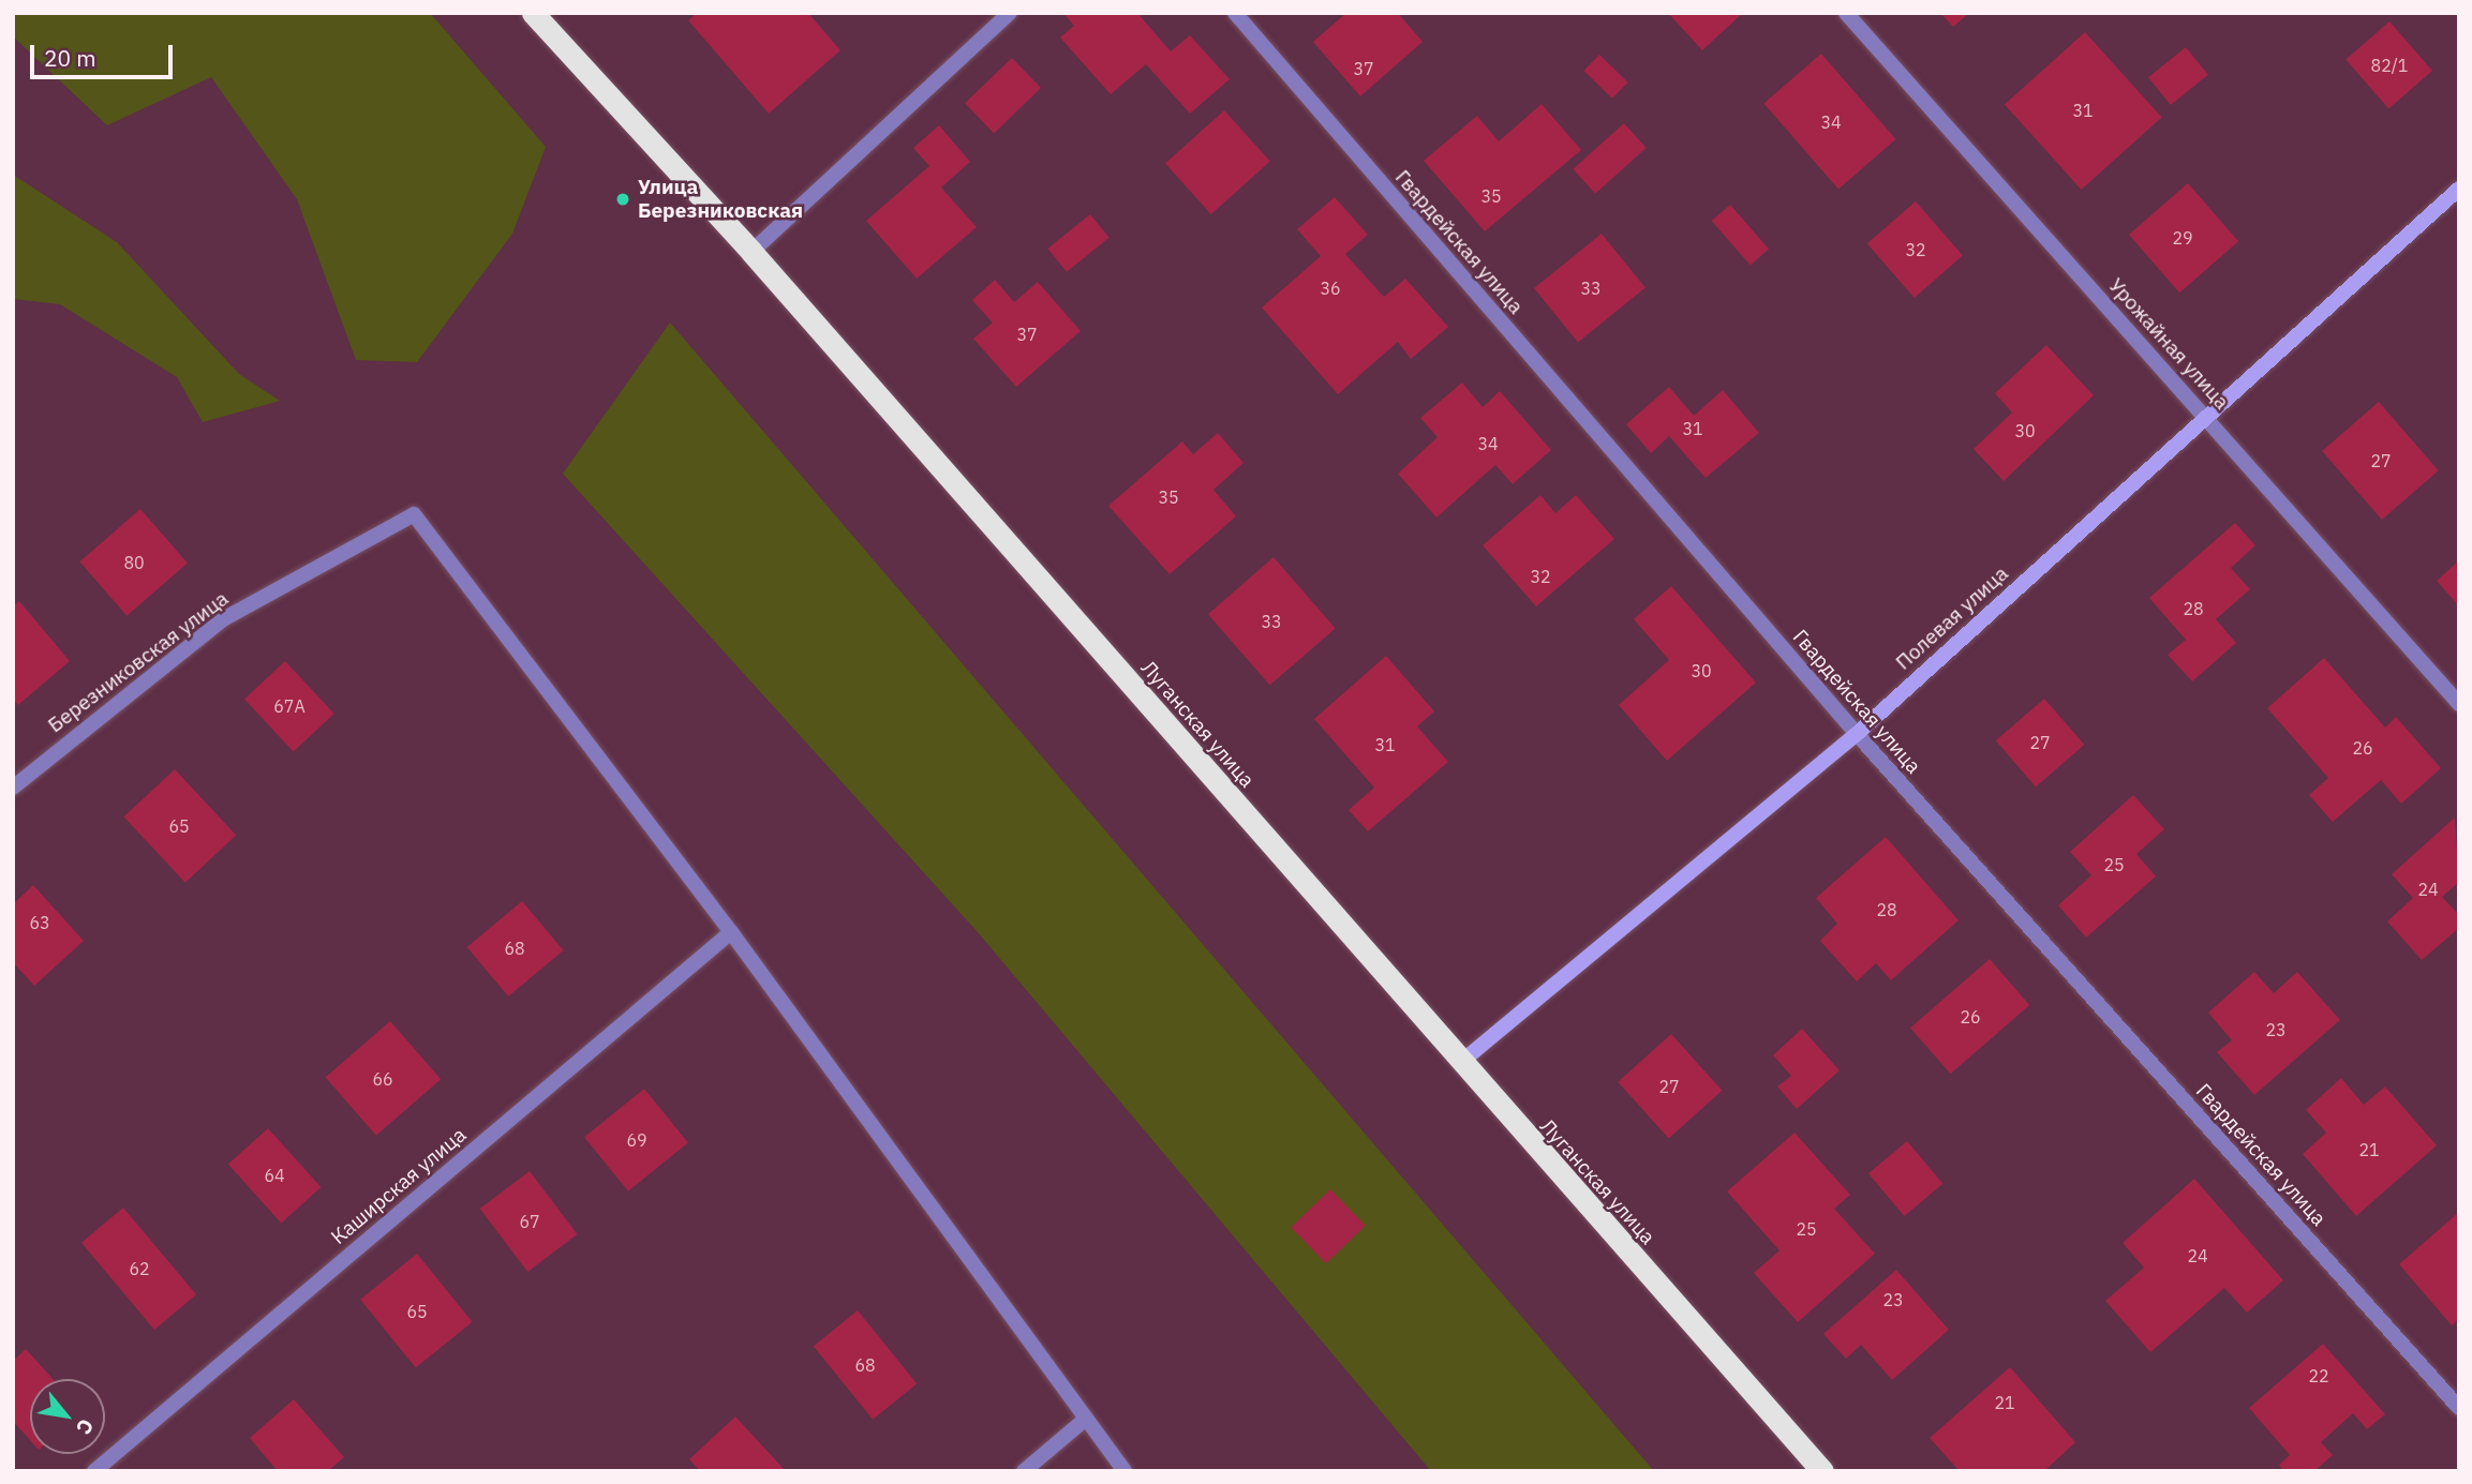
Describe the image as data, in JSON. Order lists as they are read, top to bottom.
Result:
{
  "streets": {
    "highway": ["Луганская улица"],
    "street": [
      "Гвардейская улица",
      "Урожайная улица",
      "Полевая улица",
      "Березниковская улица",
      "Каширская улица"
    ]
  },
  "crossings": [
    ["Гвардейская улица", "Полевая улица"],
    ["Урожайная улица", "Полевая улица"],
    ["Полевая улица", "Луганская улица"],
    ["Березниковская улица", "Каширская улица"]
  ],
  "places": ["Улица Березниковская"],
  "house_numbers": [
    "82/1",
    "37",
    "31",
    "34",
    "35",
    "29",
    "32",
    "36",
    "33",
    "37",
    "31",
    "30",
    "34",
    "27",
    "35",
    "80",
    "32",
    "28",
    "33",
    "30",
    "67А",
    "27",
    "31",
    "26",
    "65",
    "25",
    "24",
    "28",
    "63",
    "68",
    "26",
    "23",
    "66",
    "27",
    "69",
    "21",
    "64",
    "67",
    "25",
    "24",
    "62",
    "23",
    "65",
    "68",
    "22",
    "21"
  ],
  "scale_bar": "20 m",
  "north": "bottom right"
}
